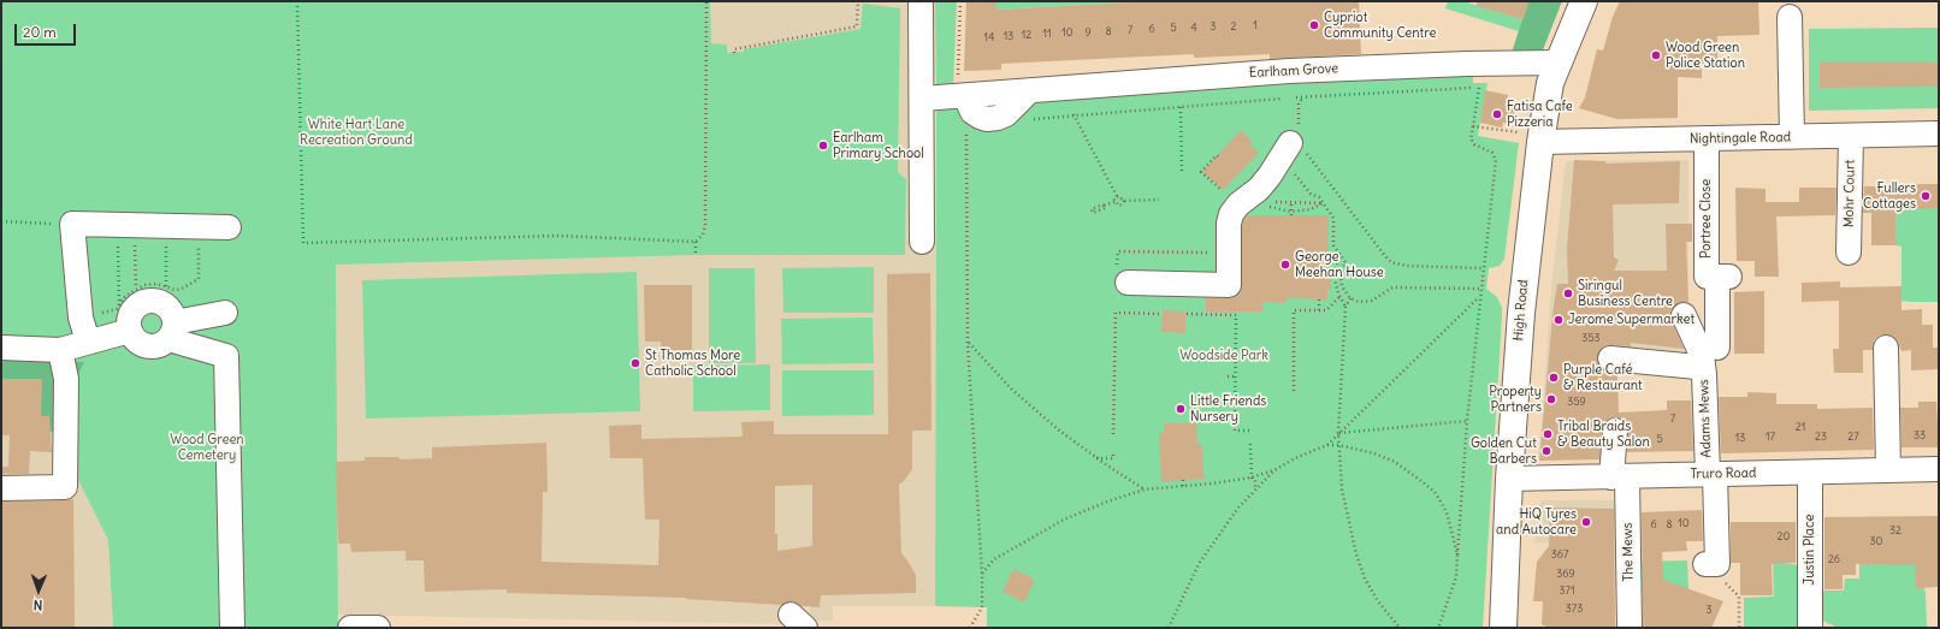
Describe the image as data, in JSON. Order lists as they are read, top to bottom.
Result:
{
  "streets": {
    "main road": ["High Road"],
    "street": [
      "Earlham Grove",
      "Nightingale Road",
      "Mohr Court",
      "Portree Close",
      "Adams Mews",
      "Truro Road",
      "Justin Place",
      "The Mews"
    ]
  },
  "crossings": [
    ["Earlham Grove", "High Road"],
    ["Nightingale Road", "Mohr Court"],
    ["Nightingale Road", "Portree Close"],
    ["Nightingale Road", "High Road"],
    ["High Road", "Truro Road"],
    ["Adams Mews", "Truro Road"],
    ["Truro Road", "Justin Place"],
    ["Truro Road", "The Mews"]
  ],
  "parks": ["White Hart Lane Recreation Ground", "Woodside Park", "Wood Green Cemetery"],
  "places": [
    "Cypriot Community Centre",
    "Wood Green Police Station",
    "Fatisa Cafe Pizzeria",
    "Earlham Primary School",
    "Fullers Cottages",
    "George Meehan House",
    "Siringul Business Centre",
    "Jerome Supermarket",
    "St Thomas More Catholic School",
    "Purple Café & Restaurant",
    "Property Partners",
    "Little Friends Nursery",
    "Tribal Braids & Beauty Salon",
    "Golden Cut Barbers",
    "HiQ Tyres and Autocare"
  ],
  "house_numbers": [
    "1",
    "3",
    "2",
    "5",
    "4",
    "6",
    "7",
    "8",
    "10",
    "9",
    "11",
    "12",
    "13",
    "14",
    "353",
    "359",
    "7",
    "21",
    "33",
    "17",
    "23",
    "27",
    "13",
    "5",
    "10",
    "6",
    "8",
    "32",
    "20",
    "30",
    "367",
    "26",
    "369",
    "371",
    "373",
    "3"
  ],
  "scale_bar": "20 m",
  "north": "bottom"
}
